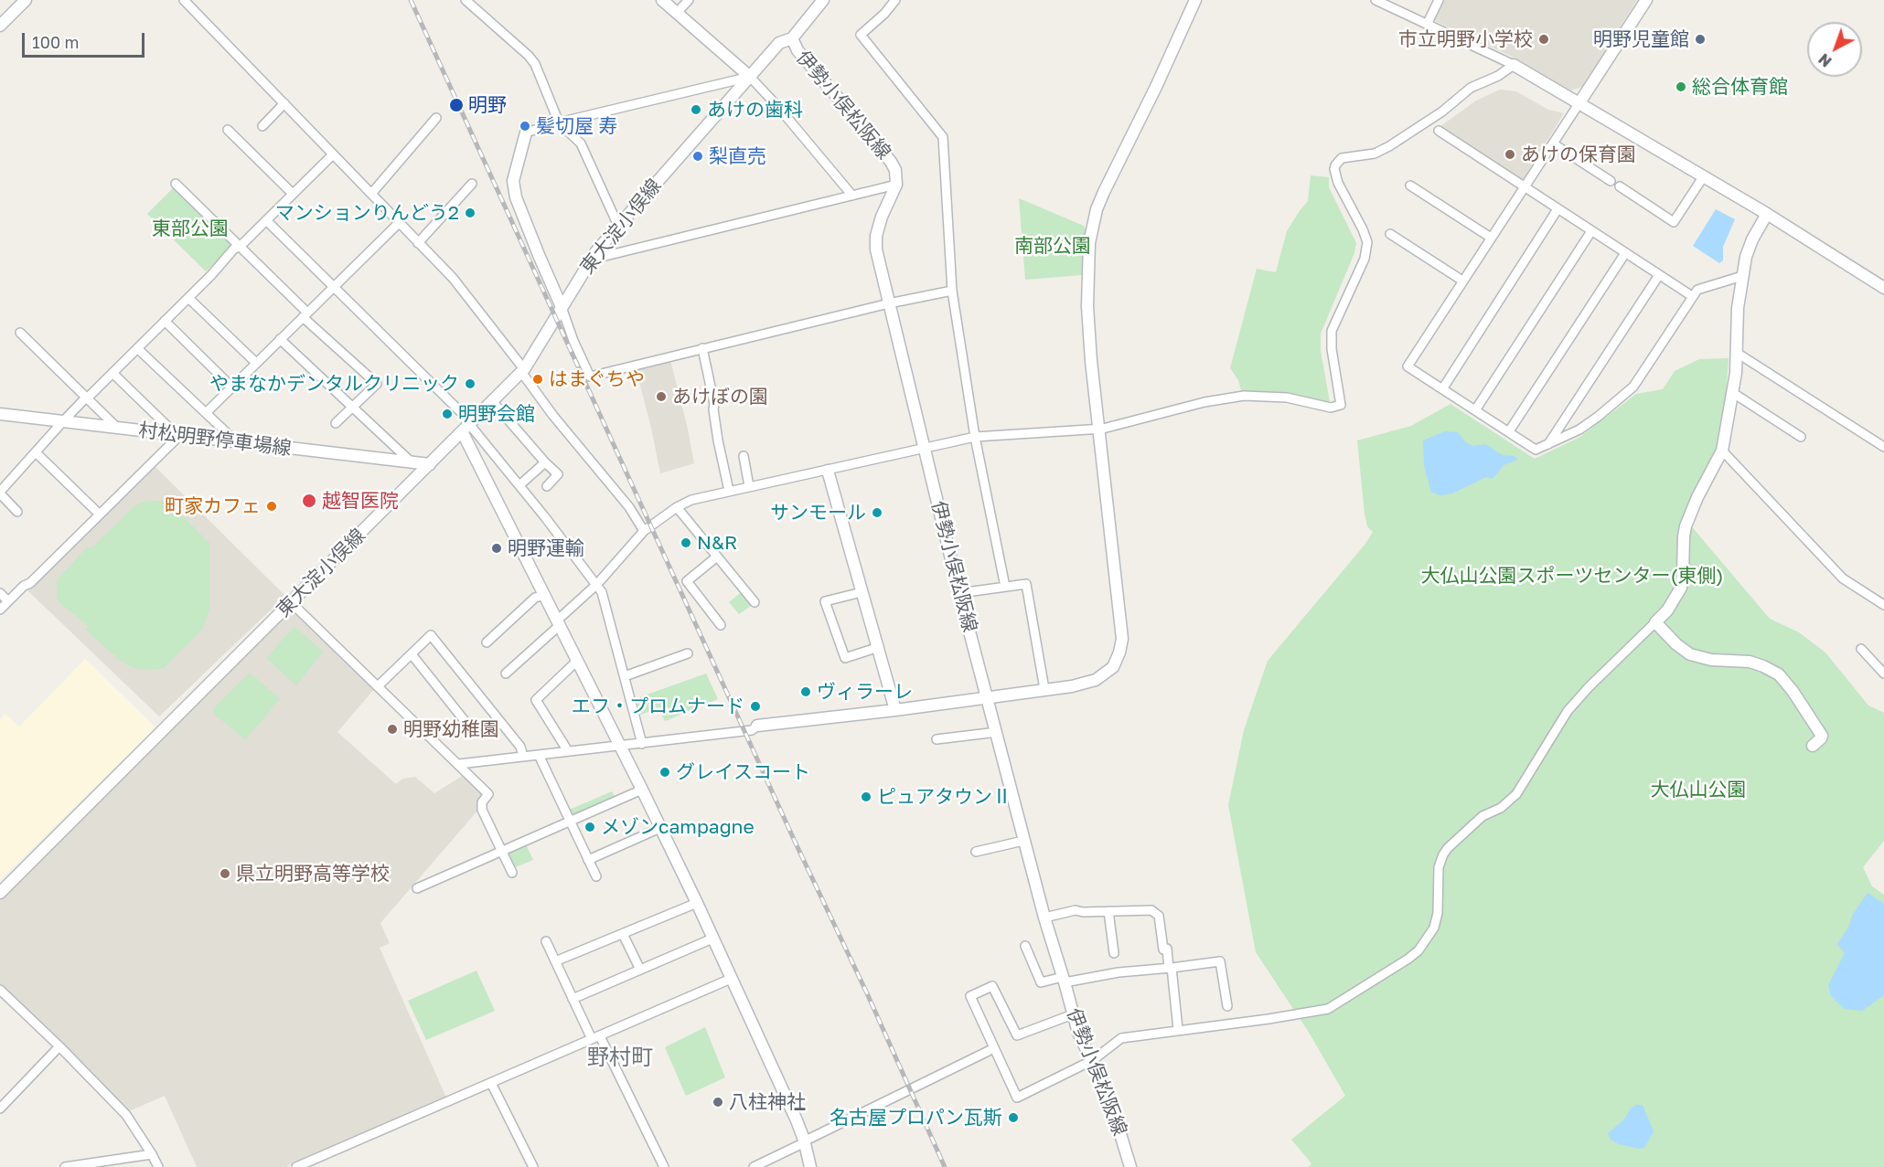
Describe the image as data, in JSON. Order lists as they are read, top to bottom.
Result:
{
  "streets": {
    "street": ["伊勢小俣松阪線", "東大淀小俣線", "村松明野停車場線"]
  },
  "crossings": [
    ["伊勢小俣松阪線", "東大淀小俣線"],
    ["東大淀小俣線", "村松明野停車場線"]
  ],
  "districts": ["野村町"],
  "parks": [
    "東部公園",
    "南部公園",
    "大仏山公園スポーツセンター(東側)",
    "大仏山公園"
  ],
  "places": [
    "市立明野小学校",
    "明野児童館",
    "総合体育館",
    "明野",
    "あけの歯科",
    "髪切屋 寿",
    "あけの保育園",
    "梨直売",
    "マンションりんどう2",
    "はまぐちや",
    "やまなかデンタルクリニック",
    "あけぼの園",
    "明野会館",
    "越智医院",
    "町家カフェ",
    "サンモール",
    "N&R",
    "明野運輸",
    "ヴィラーレ",
    "エフ・プロムナード",
    "明野幼稚園",
    "グレイスコート",
    "ピュアタウンⅡ",
    "メゾンcampagne",
    "県立明野高等学校",
    "八柱神社",
    "名古屋プロパン瓦斯"
  ],
  "scale_bar": "100 m",
  "north": "bottom left"
}
